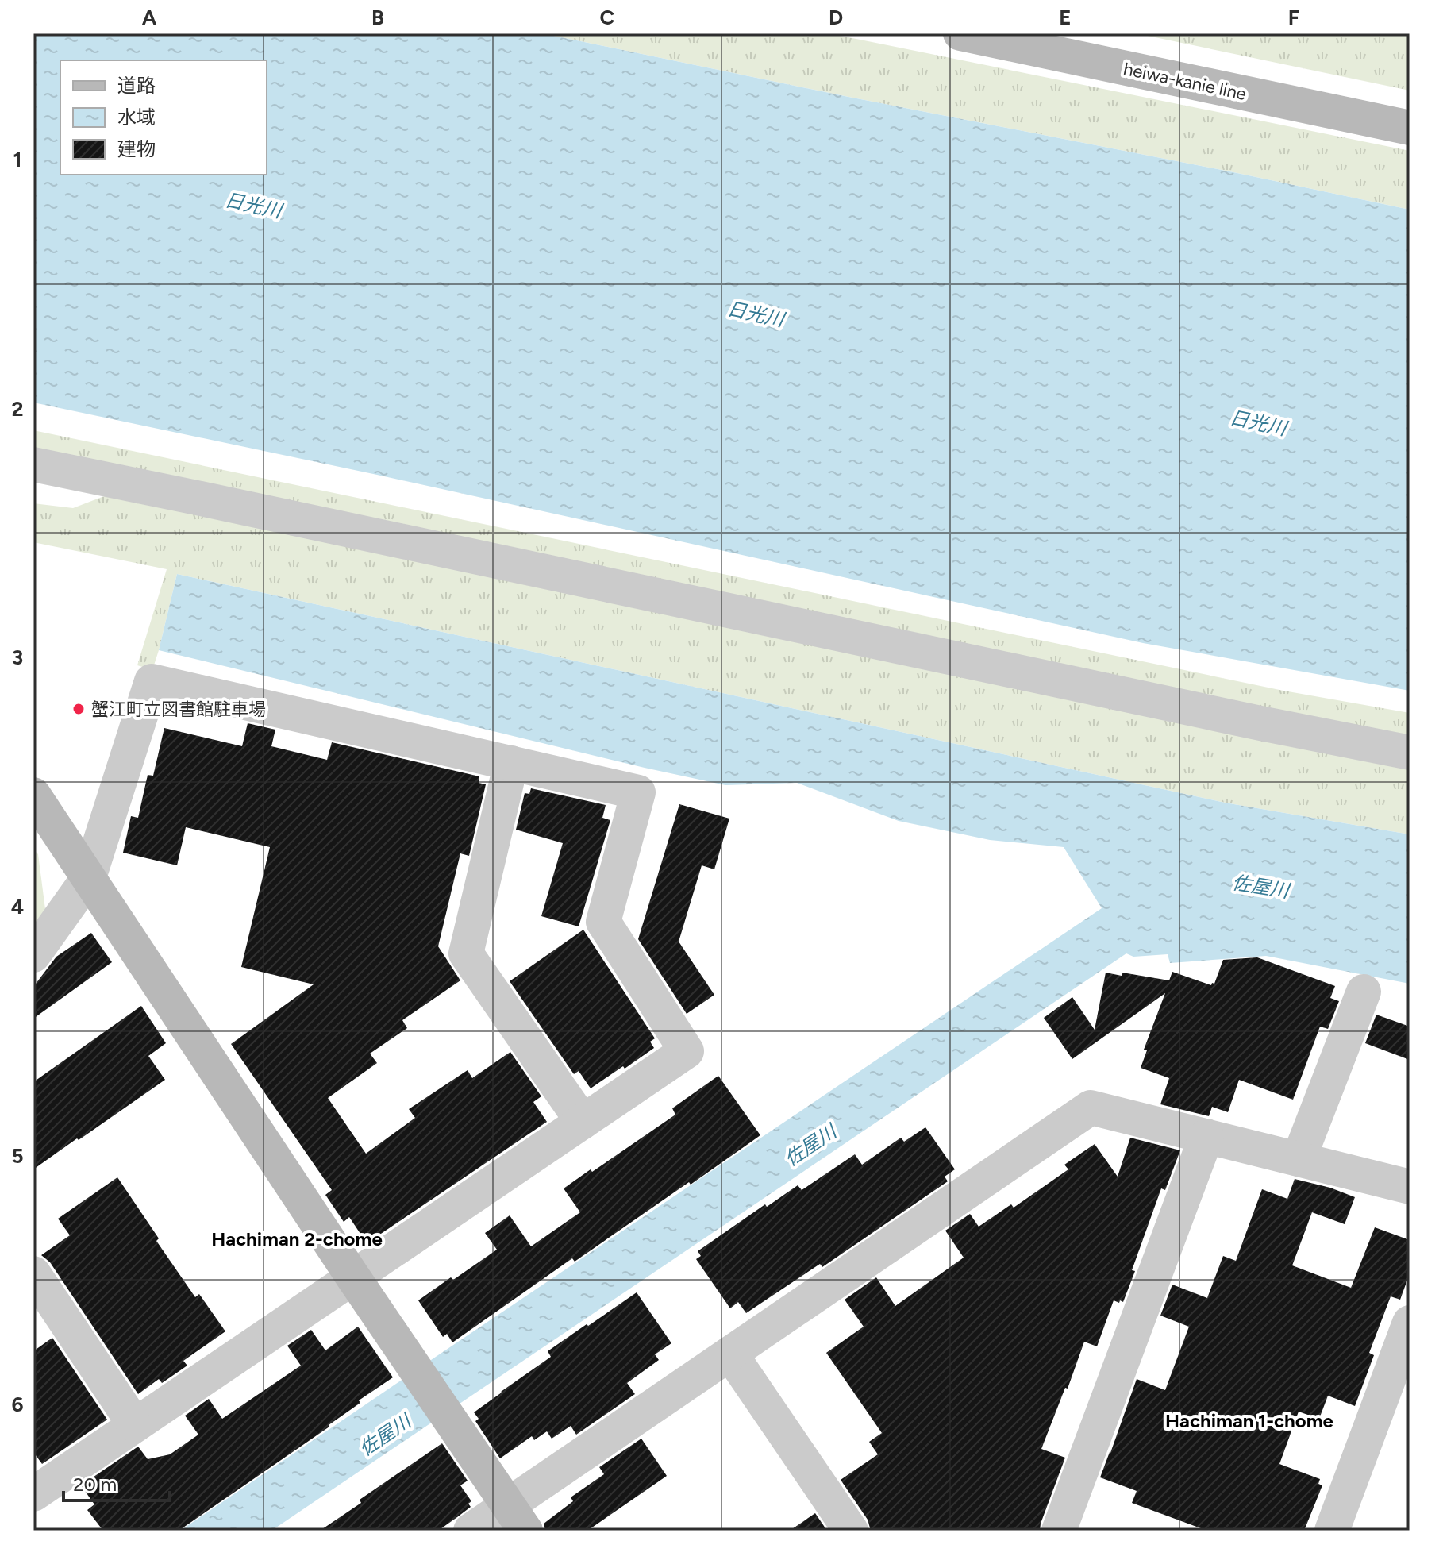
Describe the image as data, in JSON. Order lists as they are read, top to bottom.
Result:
{
  "streets": {
    "street": ["heiwa-kanie line"]
  },
  "districts": ["Hachiman 2-chome", "Hachiman 1-chome"],
  "water": ["日光川", "佐屋川"],
  "places": ["蟹江町立図書館駐車場"],
  "legend": ["道路", "水域", "建物"],
  "scale_bar": "20 m",
  "grid": {
    "columns": [
      "A",
      "B",
      "C",
      "D",
      "E",
      "F"
    ],
    "rows": [
      "1",
      "2",
      "3",
      "4",
      "5",
      "6"
    ]
  }
}
